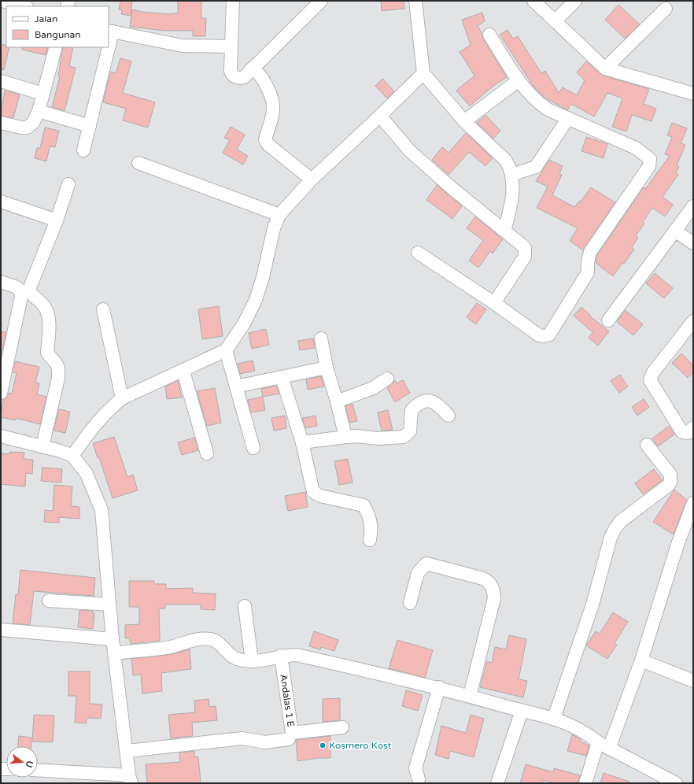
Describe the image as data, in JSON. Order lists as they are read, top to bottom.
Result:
{
  "streets": {
    "street": ["Andalas 1 E"]
  },
  "places": ["Kosmero Kost"],
  "legend": ["Jalan", "Bangunan"],
  "north": "right"
}
